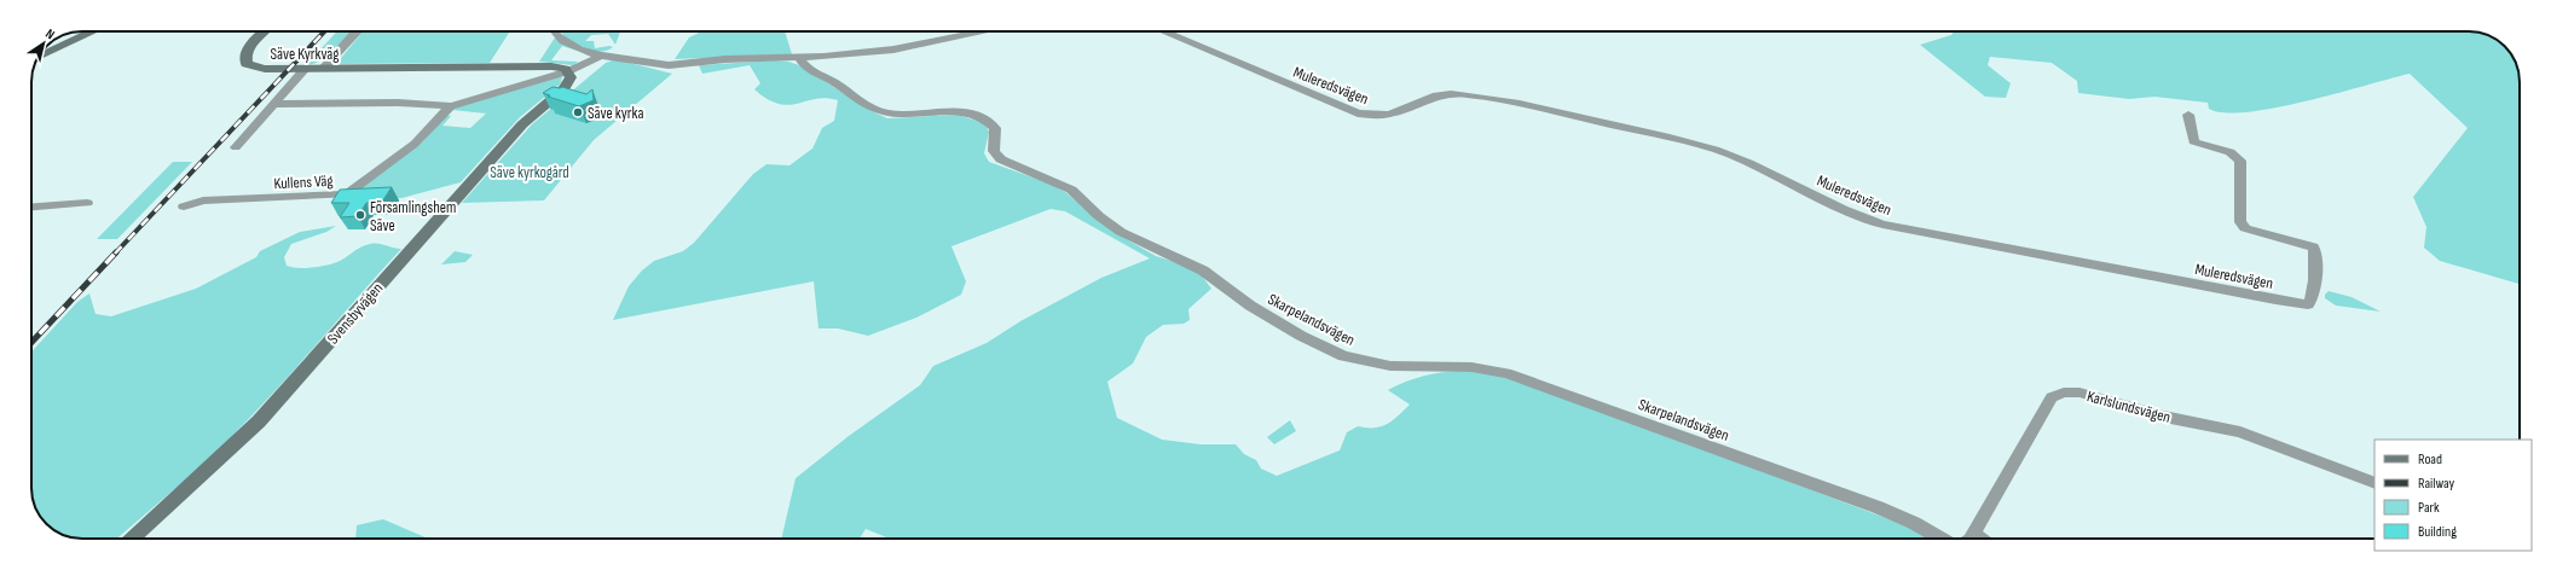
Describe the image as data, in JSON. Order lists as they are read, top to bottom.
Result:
{
  "streets": {
    "street": [
      "Säve Kyrkväg",
      "Muleredsvägen",
      "Kullens Väg",
      "Svensbyvägen",
      "Skarpelandsvägen",
      "Karlslundsvägen"
    ]
  },
  "crossings": [
    ["Säve Kyrkväg", "Svensbyvägen"]
  ],
  "parks": ["Säve kyrkogård"],
  "places": ["Säve kyrka", "Församlingshem Säve"],
  "legend": [
    "Road",
    "Railway",
    "Park",
    "Building"
  ],
  "north": "top right"
}
